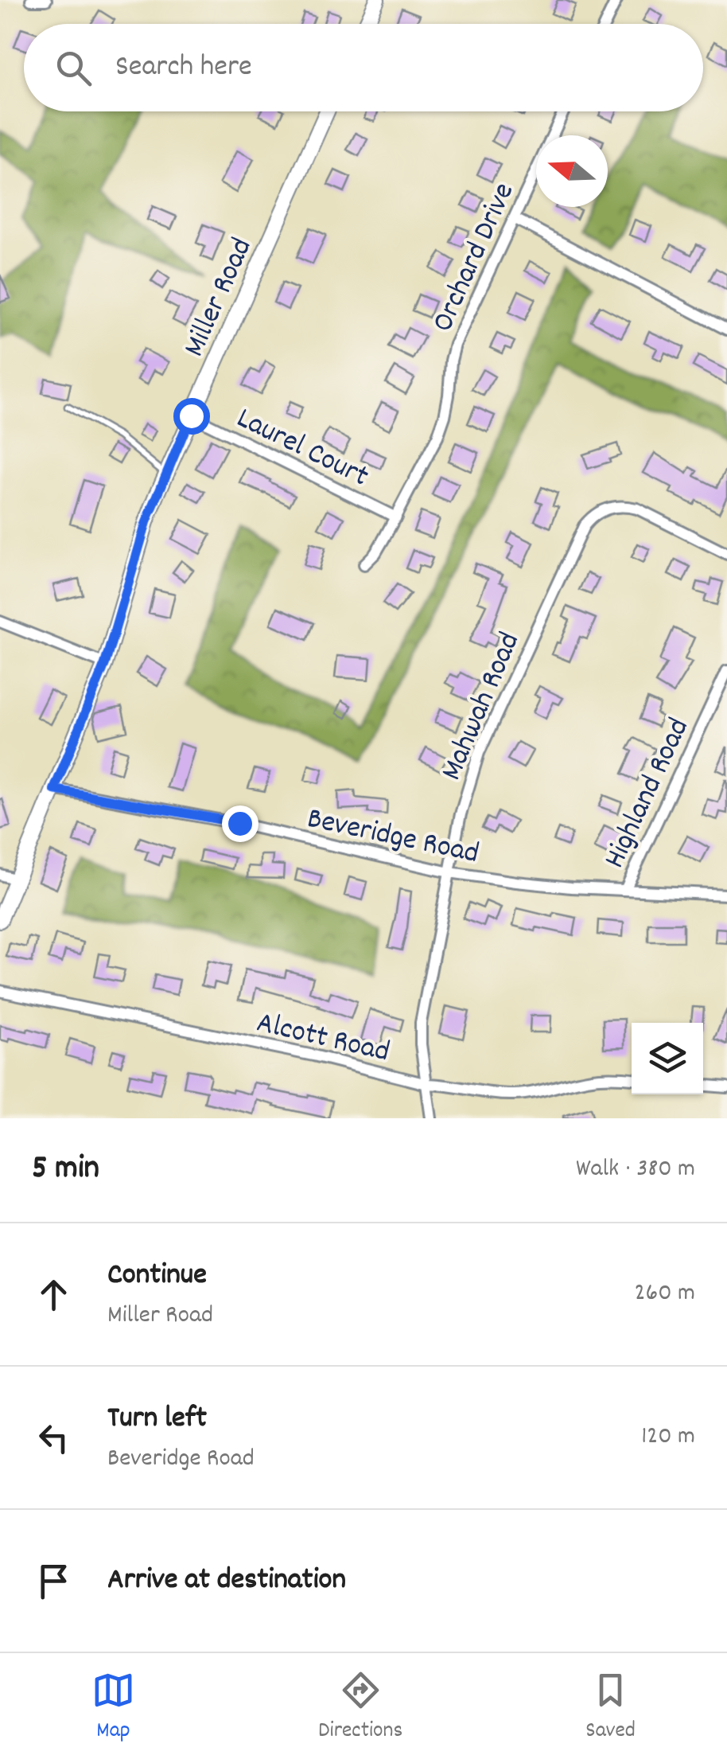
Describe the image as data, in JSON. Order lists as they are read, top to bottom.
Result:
{
  "streets": {
    "street": [
      "Orchard Drive",
      "Miller Road",
      "Laurel Court",
      "Mahwah Road",
      "Highland Road",
      "Beveridge Road",
      "Alcott Road"
    ]
  },
  "crossings": [
    ["Orchard Drive", "Laurel Court"],
    ["Miller Road", "Laurel Court"],
    ["Miller Road", "Beveridge Road"],
    ["Mahwah Road", "Beveridge Road"],
    ["Mahwah Road", "Alcott Road"],
    ["Highland Road", "Beveridge Road"]
  ],
  "north": "left",
  "page": {
    "search": "Search here",
    "heading": ["5 min", "Walk · 380 m"],
    "list": [
      ["Continue", "Miller Road", "260 m"],
      ["Turn left", "Beveridge Road", "120 m"],
      "Arrive at destination"
    ],
    "nav": ["Map", "Directions", "Saved"]
  }
}
